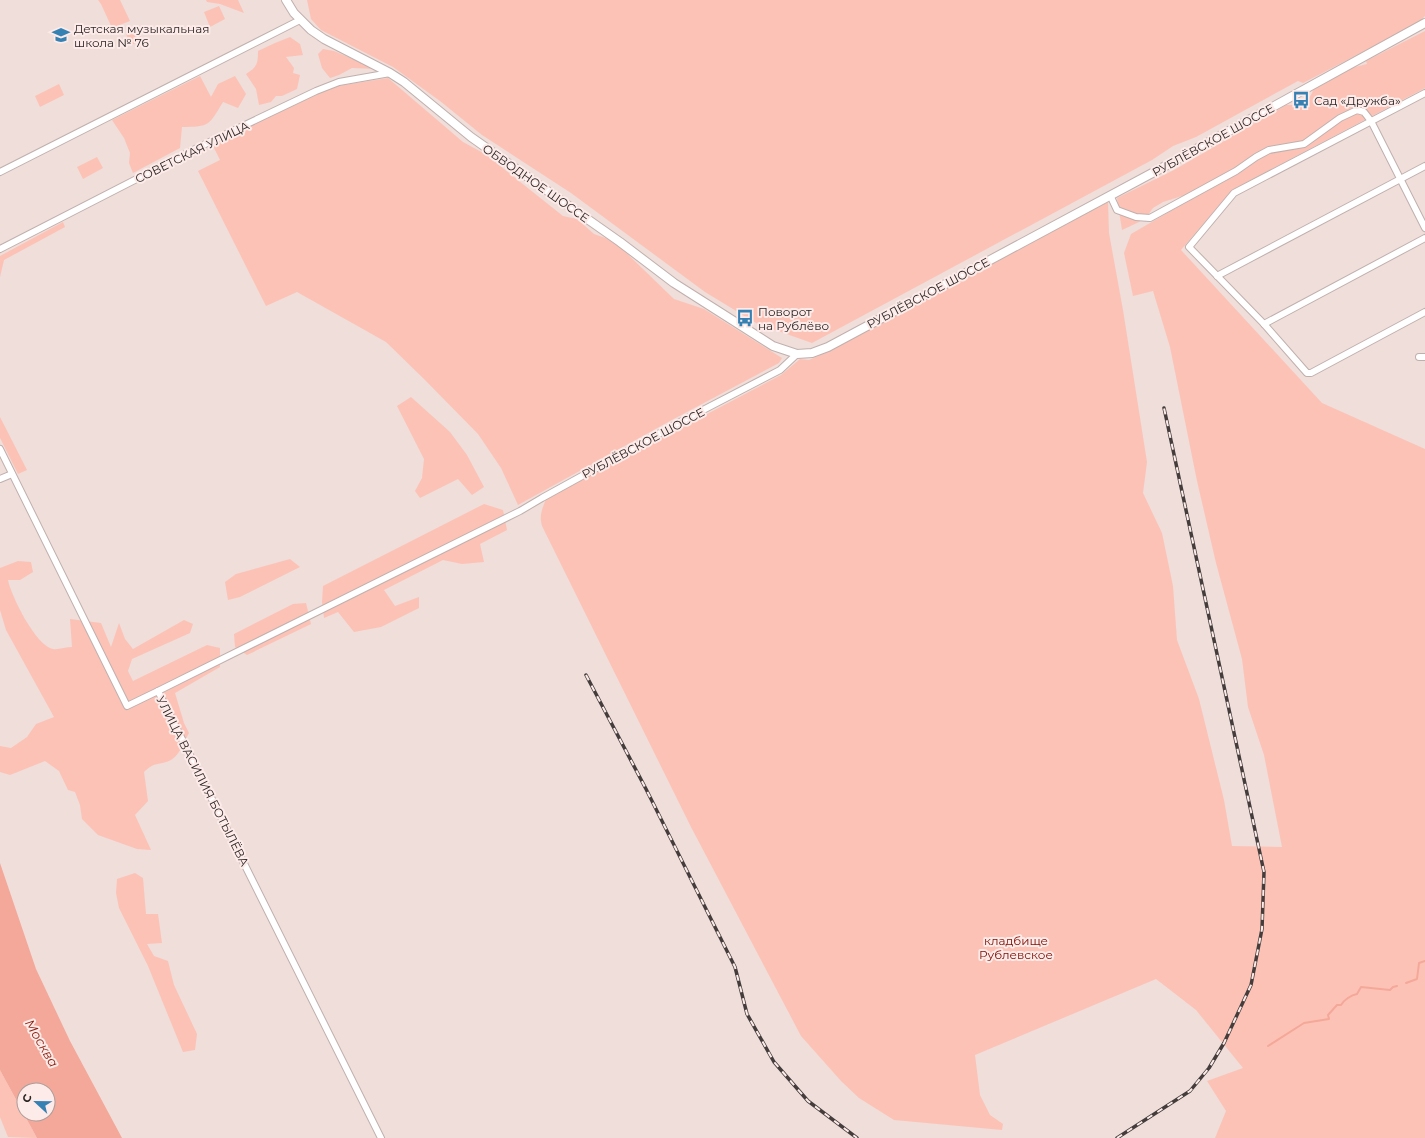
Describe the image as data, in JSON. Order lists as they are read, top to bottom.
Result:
{
  "streets": {
    "street": [
      "РУБЛЁВСКОЕ ШОССЕ",
      "СОВЕТСКАЯ УЛИЦА",
      "ОБВОДНОЕ ШОССЕ",
      "УЛИЦА ВАСИЛИЯ БОТЫЛЁВА"
    ]
  },
  "crossings": [
    ["РУБЛЁВСКОЕ ШОССЕ", "ОБВОДНОЕ ШОССЕ"],
    ["РУБЛЁВСКОЕ ШОССЕ", "УЛИЦА ВАСИЛИЯ БОТЫЛЁВА"],
    ["СОВЕТСКАЯ УЛИЦА", "ОБВОДНОЕ ШОССЕ"]
  ],
  "water": ["Москва"],
  "parks": ["кладбище Рублевское"],
  "places": {
    "school or university": ["Детская музыкальная школа № 76"],
    "bus stop": ["Сад «Дружба»", "Поворот на Рублёво"]
  },
  "north": "left"
}
